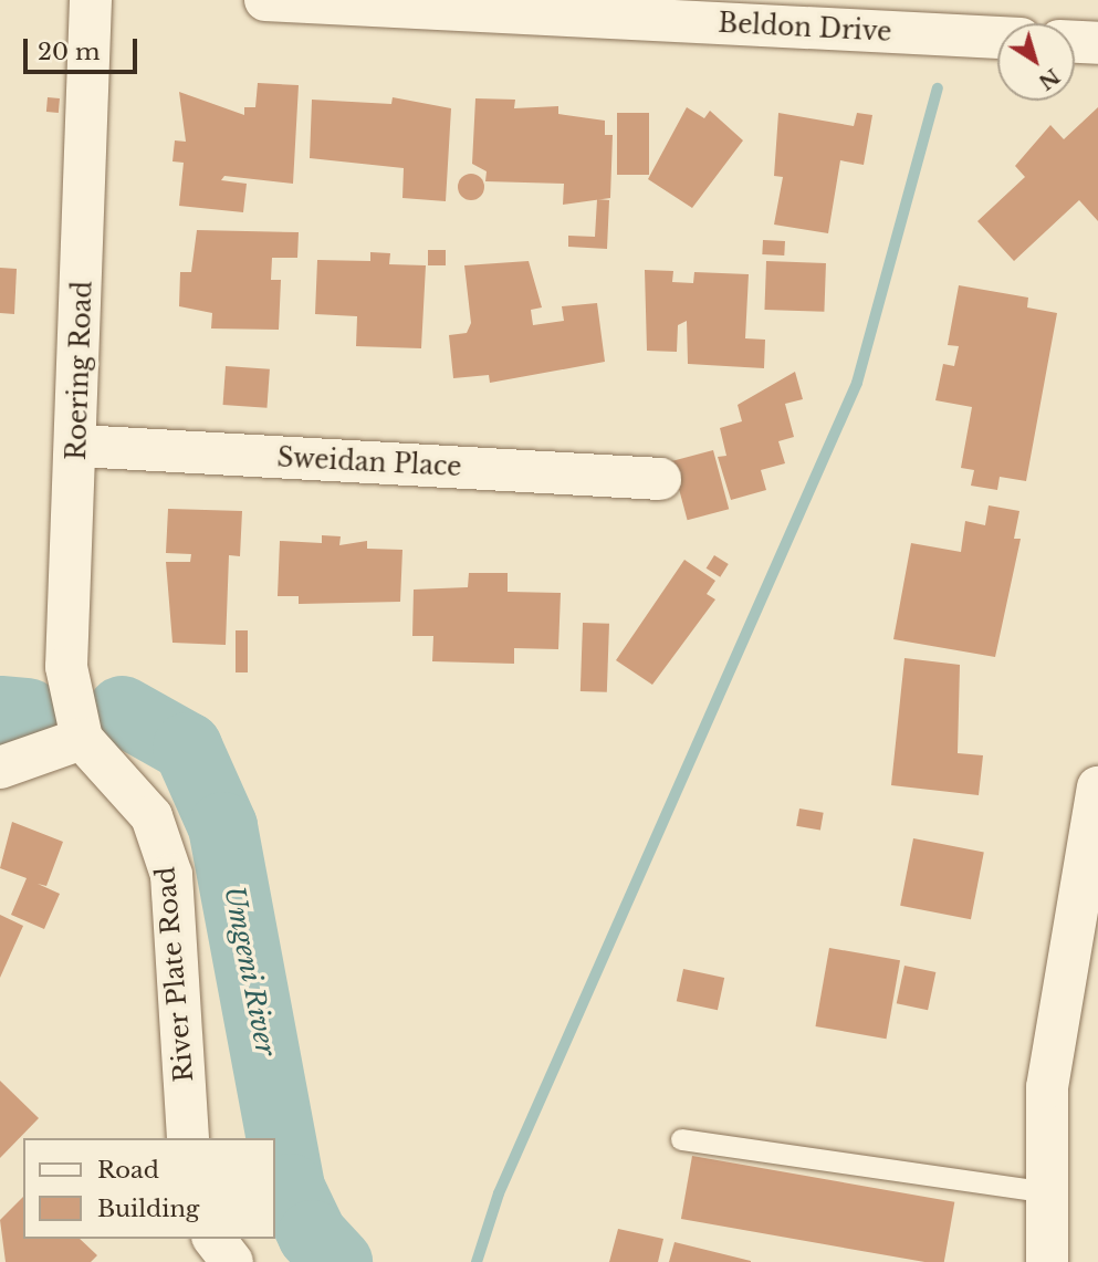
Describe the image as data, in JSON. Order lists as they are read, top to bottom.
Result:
{
  "streets": {
    "street": [
      "Beldon Drive",
      "Roering Road",
      "Sweidan Place",
      "River Plate Road"
    ]
  },
  "crossings": [
    ["Roering Road", "Sweidan Place"],
    ["Roering Road", "River Plate Road"]
  ],
  "water": ["Umgeni River"],
  "legend": ["Road", "Building"],
  "scale_bar": "20 m",
  "north": "bottom right"
}
